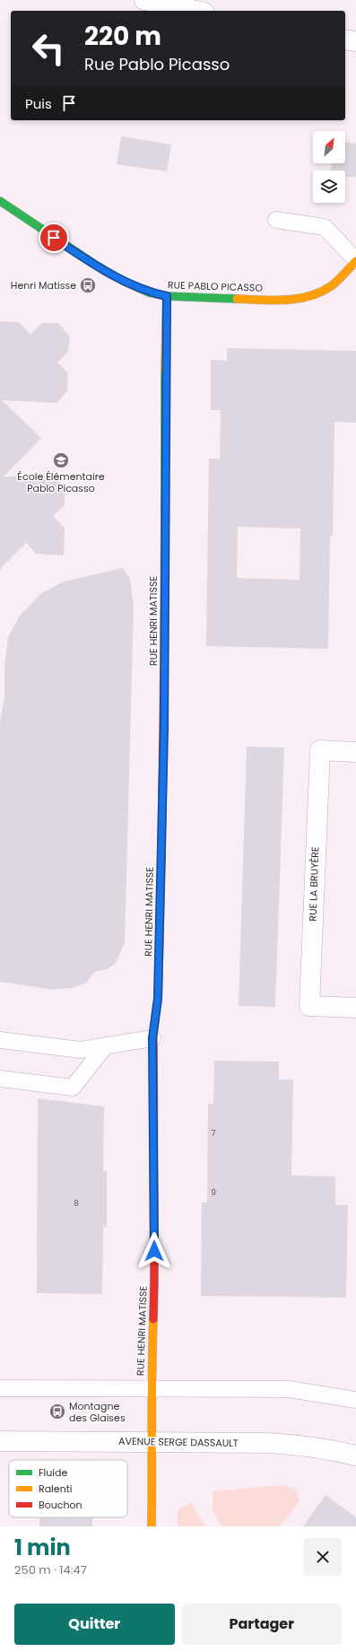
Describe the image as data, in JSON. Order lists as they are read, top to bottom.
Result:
{
  "streets": {
    "street": [
      "RUE PABLO PICASSO",
      "RUE HENRI MATISSE",
      "RUE LA BRUYÈRE",
      "AVENUE SERGE DASSAULT"
    ]
  },
  "crossings": [
    ["RUE PABLO PICASSO", "RUE HENRI MATISSE"],
    ["RUE HENRI MATISSE", "AVENUE SERGE DASSAULT"]
  ],
  "places": {
    "bus stop": ["Henri Matisse", "Montagne des Glaises"],
    "school or university": ["École Élémentaire Pablo Picasso"]
  },
  "house_numbers": ["7", "9", "8"],
  "legend": ["Fluide", "Ralenti", "Bouchon"],
  "north": "top right",
  "page": {
    "turn": ["220 m", "Rue Pablo Picasso"],
    "then": "Puis",
    "heading": ["1 min", "250 m · 14:47"],
    "buttons": ["Quitter", "Partager"]
  }
}
